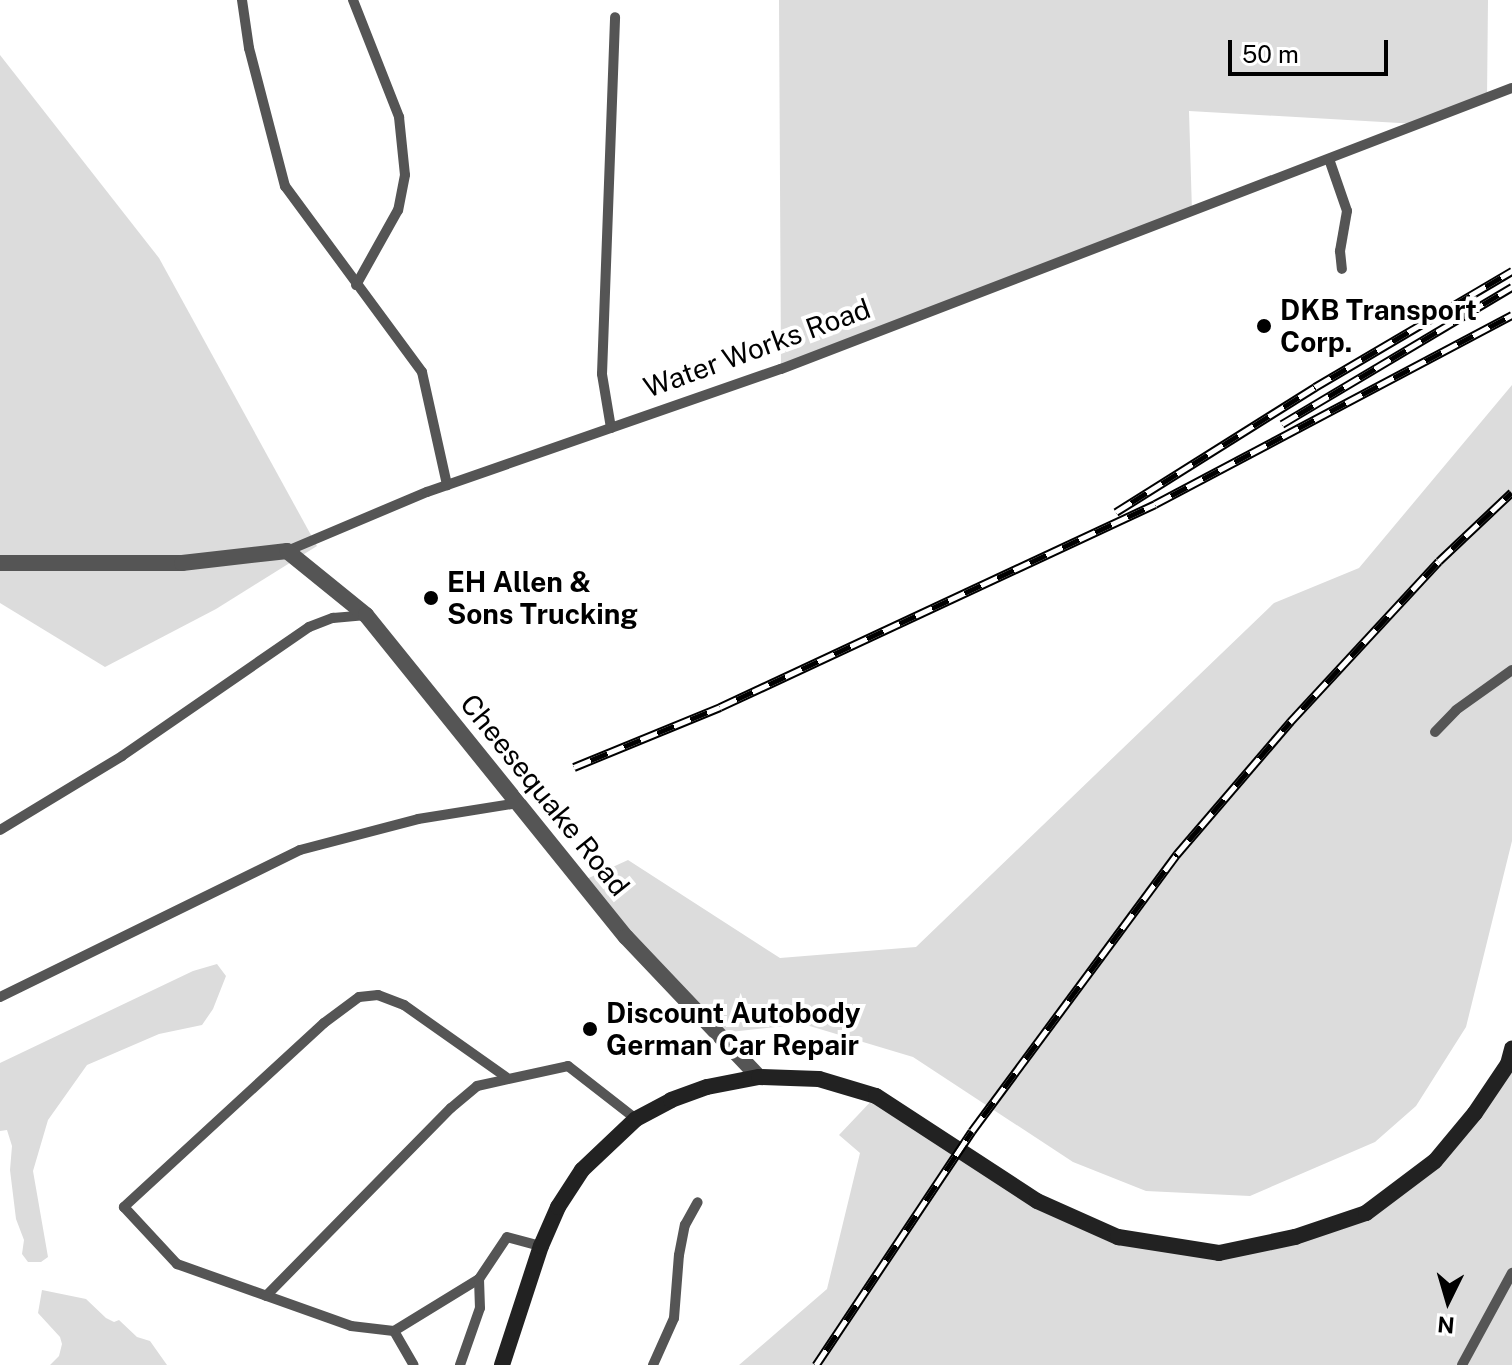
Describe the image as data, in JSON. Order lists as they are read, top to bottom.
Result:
{
  "streets": {
    "street": ["Water Works Road", "Cheesequake Road"]
  },
  "crossings": [
    ["Water Works Road", "Cheesequake Road"]
  ],
  "places": ["DKB Transport Corp.", "EH Allen & Sons Trucking", "Discount Autobody German Car Repair"],
  "scale_bar": "50 m",
  "north": "bottom"
}
